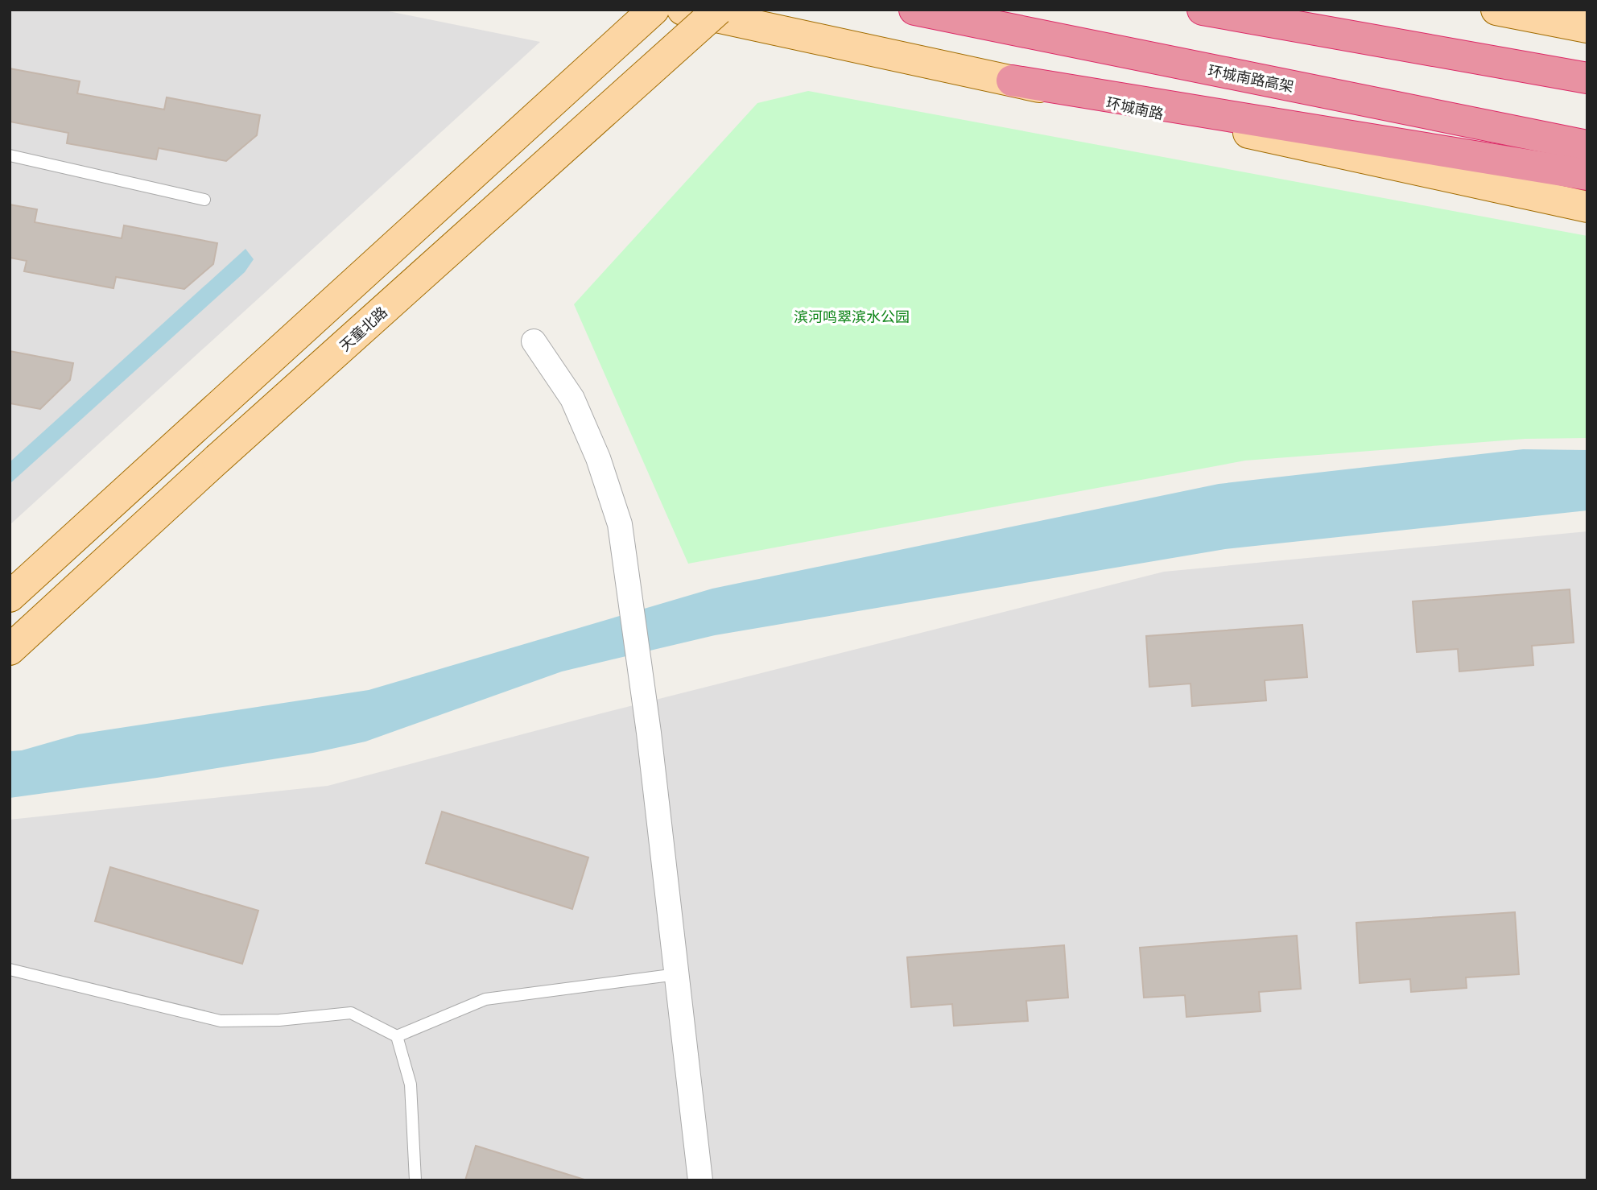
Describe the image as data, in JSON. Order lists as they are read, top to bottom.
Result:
{
  "streets": {
    "highway": ["环城南路高架"],
    "main road": ["环城南路", "天童北路"]
  },
  "parks": ["滨河鸣翠滨水公园"]
}
